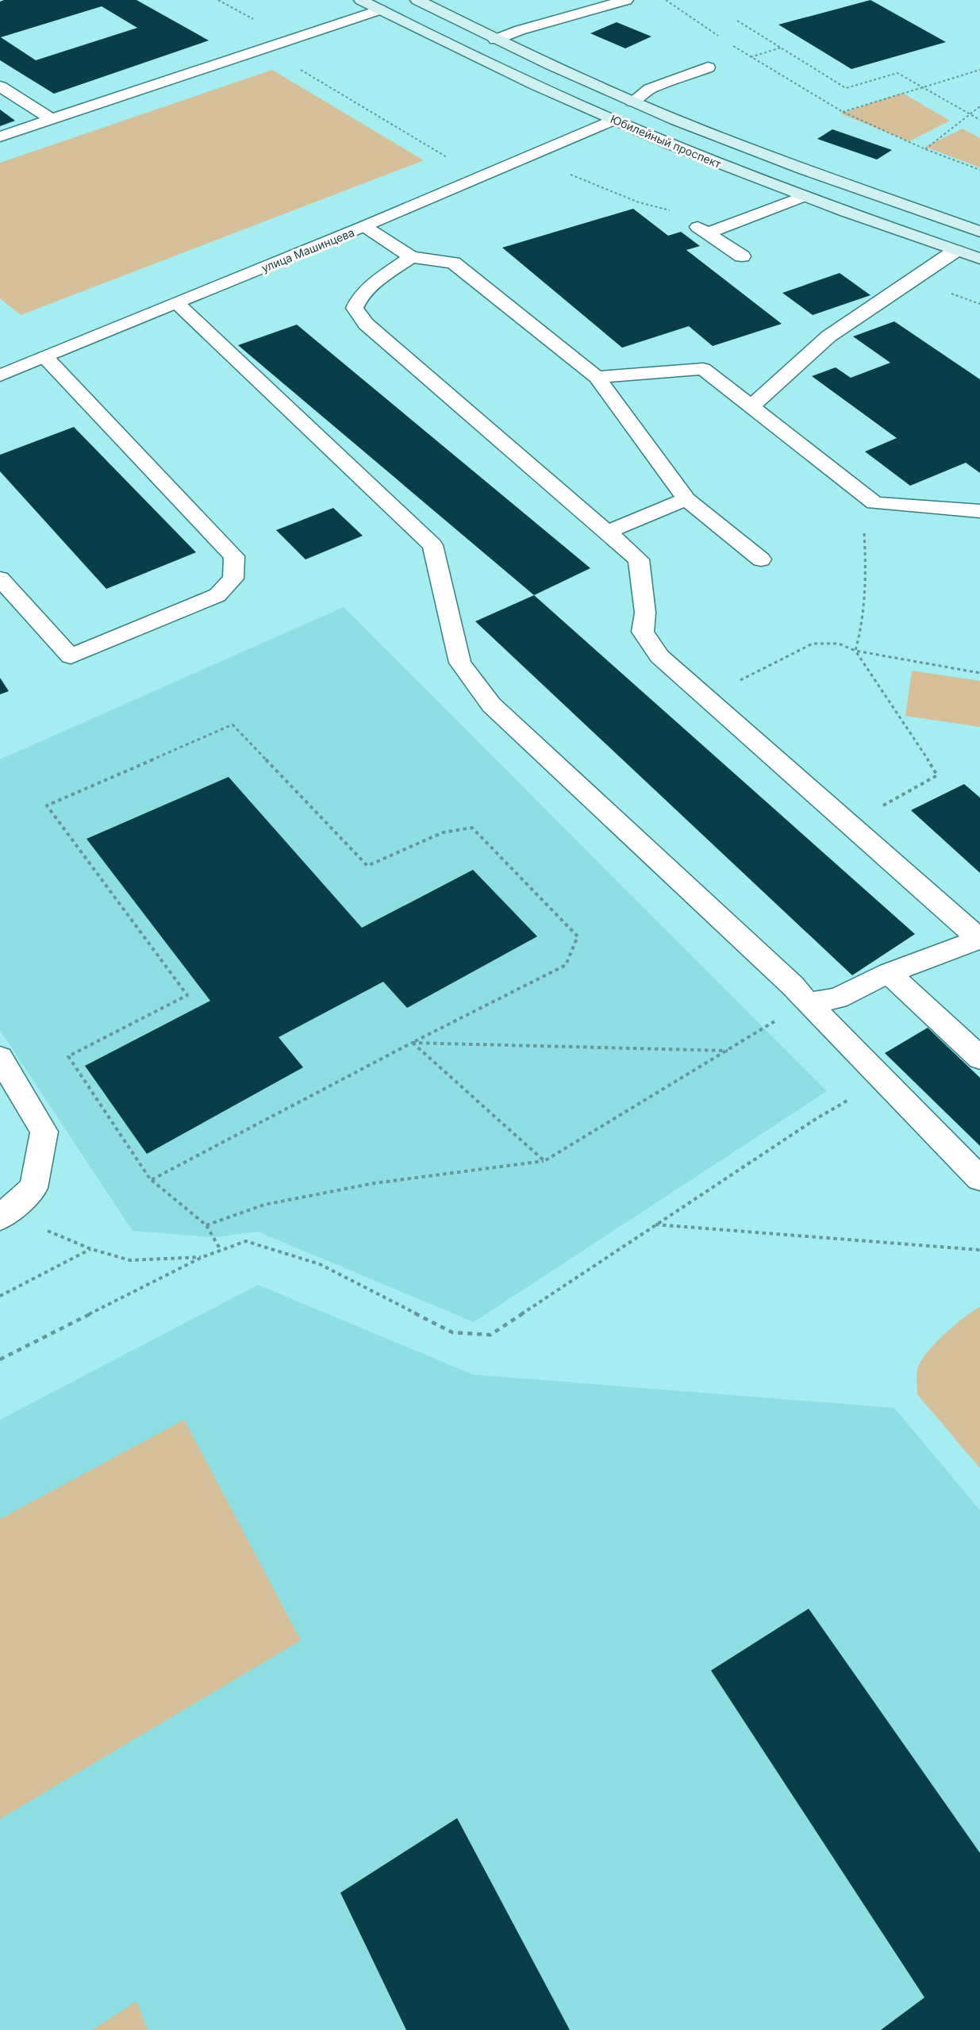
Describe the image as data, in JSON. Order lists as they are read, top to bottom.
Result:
{
  "streets": {
    "main road": ["Юбилейный проспект"],
    "street": ["улица Машинцева"]
  },
  "crossings": [
    ["Юбилейный проспект", "улица Машинцева"]
  ]
}
